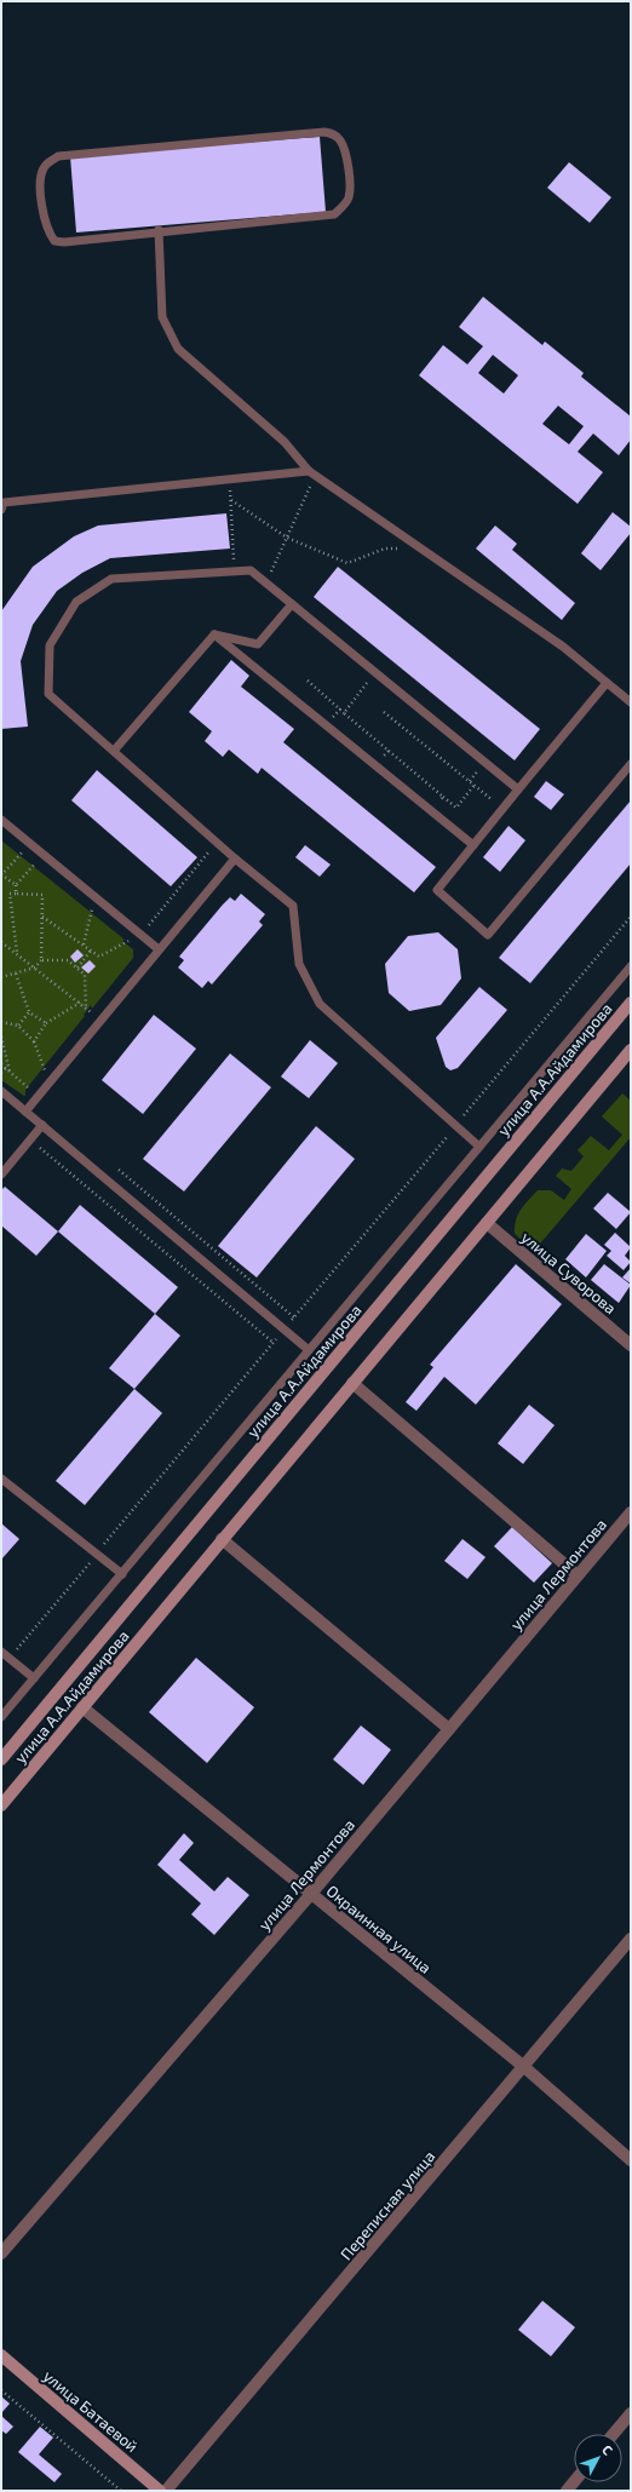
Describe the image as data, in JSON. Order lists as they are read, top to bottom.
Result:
{
  "streets": {
    "main road": ["улица А.А.Айдамирова", "улица Батаевой"],
    "street": [
      "улица Суворова",
      "улица Лермонтова",
      "Окраинная улица",
      "Переписная улица"
    ]
  },
  "crossings": [
    ["улица А.А.Айдамирова", "улица Суворова"],
    ["улица А.А.Айдамирова", "Окраинная улица"],
    ["улица Лермонтова", "Окраинная улица"],
    ["Окраинная улица", "Переписная улица"]
  ],
  "north": "top right"
}
